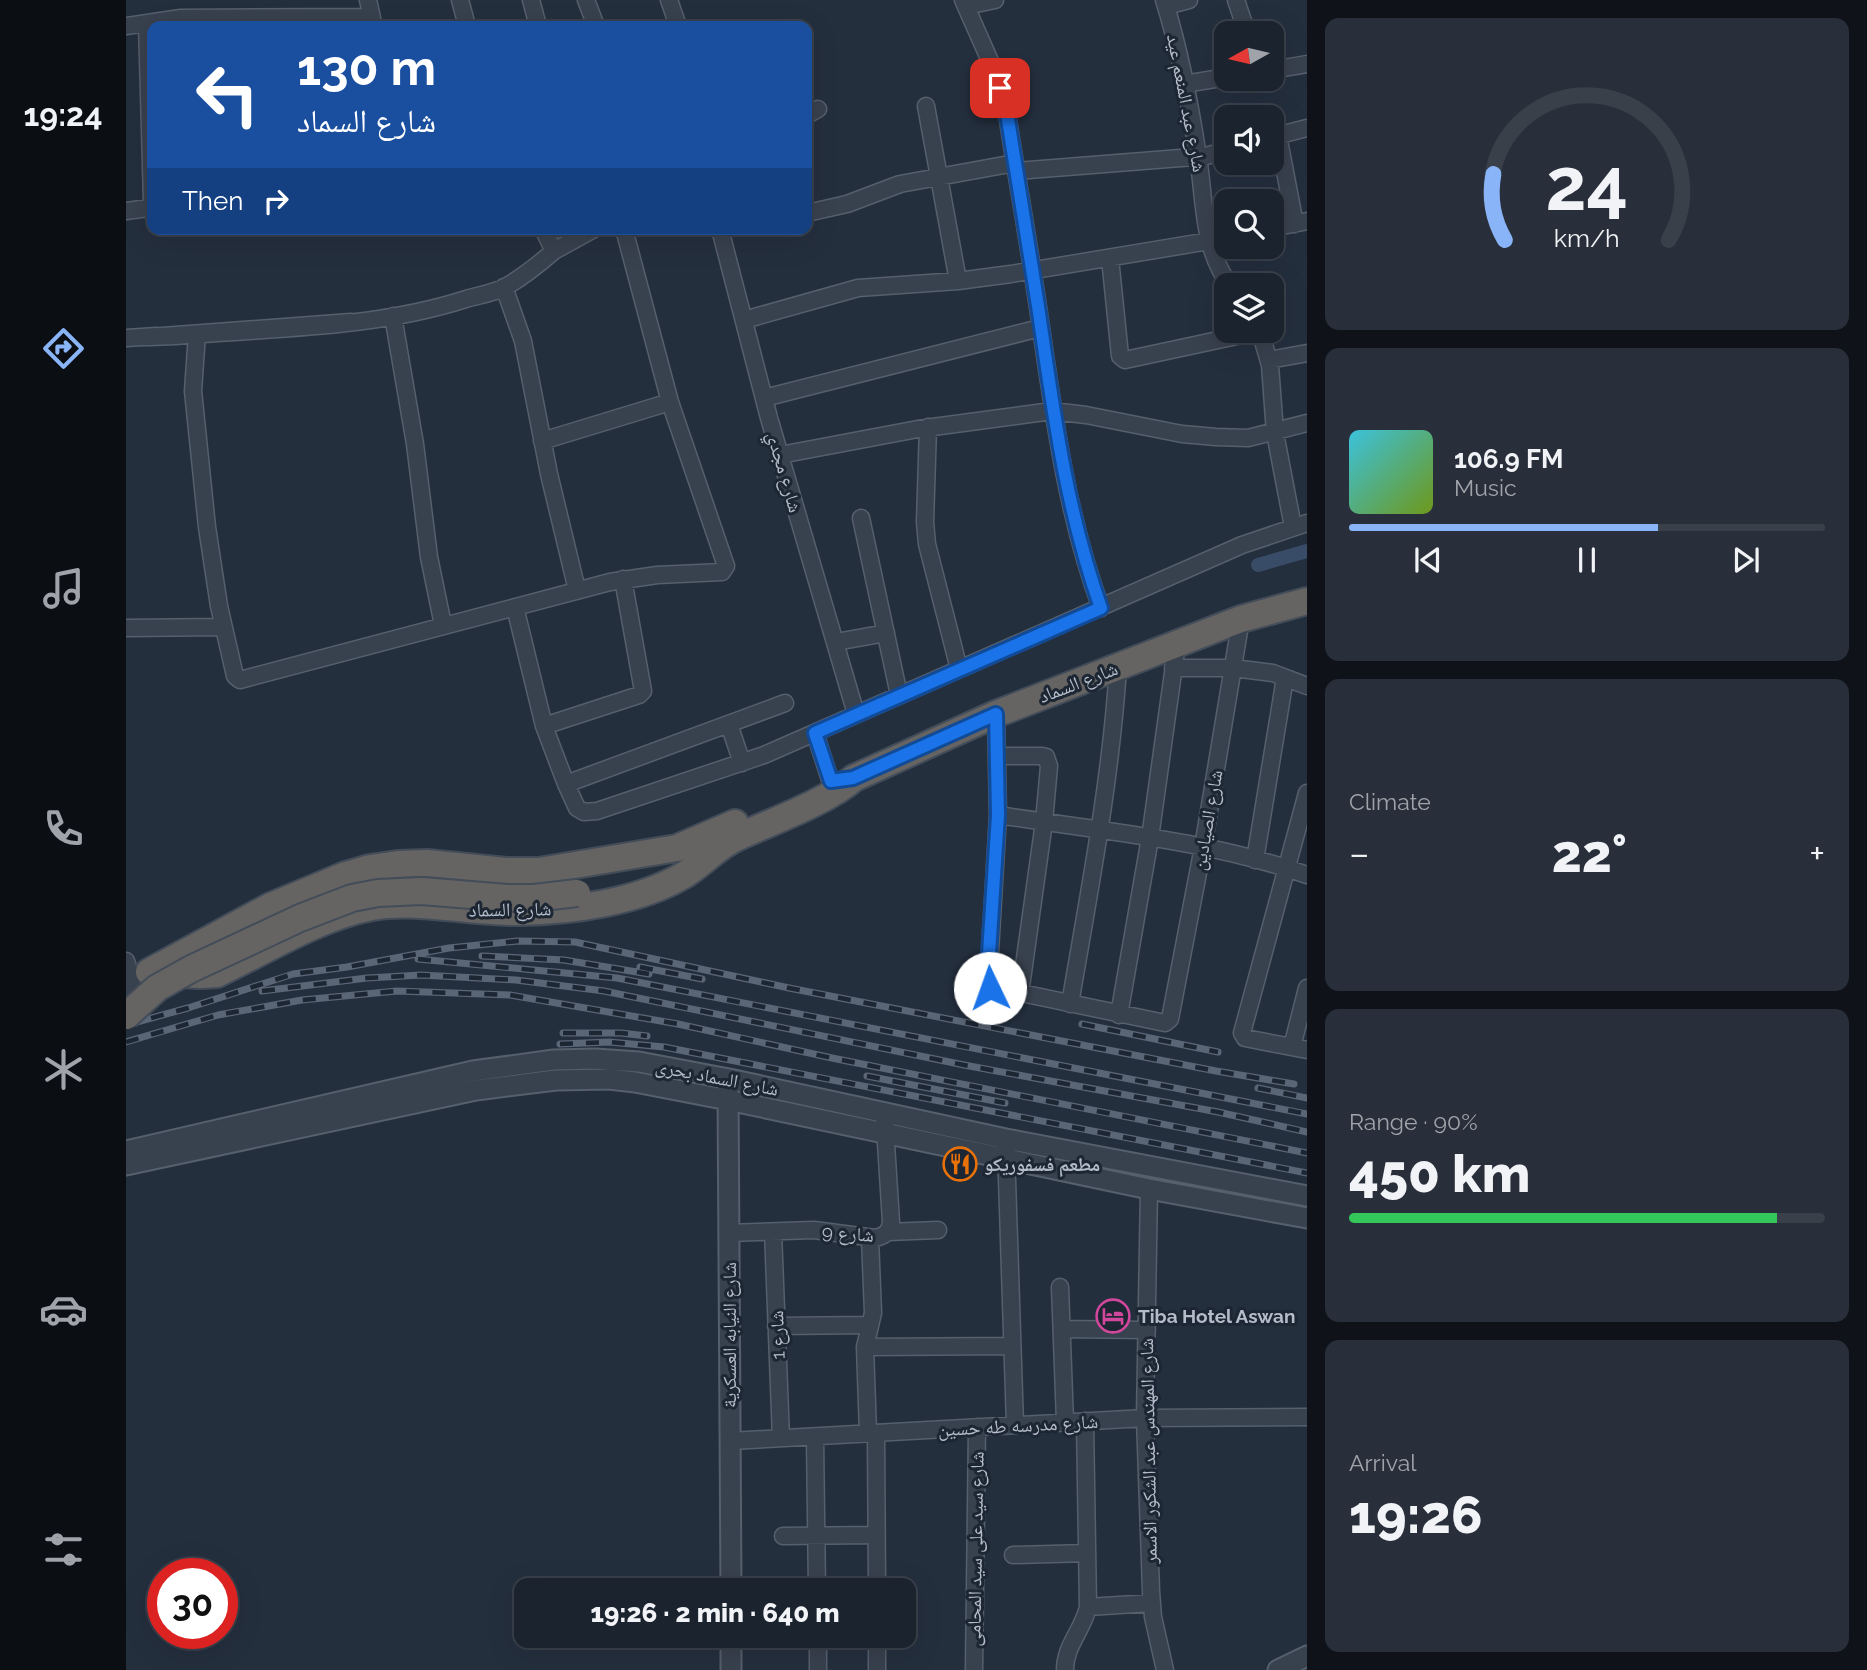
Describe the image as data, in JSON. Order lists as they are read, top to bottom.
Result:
{
  "streets": {
    "highway": ["شارع السماد"],
    "street": [
      "شارع عبد المنعم عيد",
      "شارع مجدي",
      "شارع الصيادين",
      "شارع السماد بحرى",
      "شارع 9",
      "شارع النيابه العسكرية",
      "شارع 1",
      "شارع مدرسه طه حسين",
      "شارع المهندس عبد الشكور الاسمر",
      "شارع سيد على سيد المحامى"
    ]
  },
  "crossings": [
    ["شارع السماد", "شارع الصيادين"],
    ["شارع السماد بحرى", "شارع 9"],
    ["شارع السماد بحرى", "شارع النيابه العسكرية"],
    ["شارع السماد بحرى", "شارع المهندس عبد الشكور الاسمر"],
    ["شارع 9", "شارع النيابه العسكرية"],
    ["شارع 9", "شارع 1"],
    ["شارع النيابه العسكرية", "شارع مدرسه طه حسين"],
    ["شارع 1", "شارع مدرسه طه حسين"],
    ["شارع مدرسه طه حسين", "شارع المهندس عبد الشكور الاسمر"],
    ["شارع مدرسه طه حسين", "شارع سيد على سيد المحامى"]
  ],
  "places": {
    "restaurant": ["مطعم فسفوريكو"],
    "hotel": ["Tiba Hotel Aswan"]
  },
  "north": "left",
  "page": {
    "tabs": "19:24",
    "turn": ["130 m", "شارع السماد"],
    "then": "Then",
    "song": ["106.9 FM", "Music"],
    "tile": [
      "Climate",
      ["Range · 90%", "450 km"],
      ["Arrival", "19:26"]
    ],
    "heat": ["−", "22°", "+"],
    "limit": "30",
    "trip": "19:26 · 2 min · 640 m",
    "gauge": ["24", "km/h"]
  }
}
